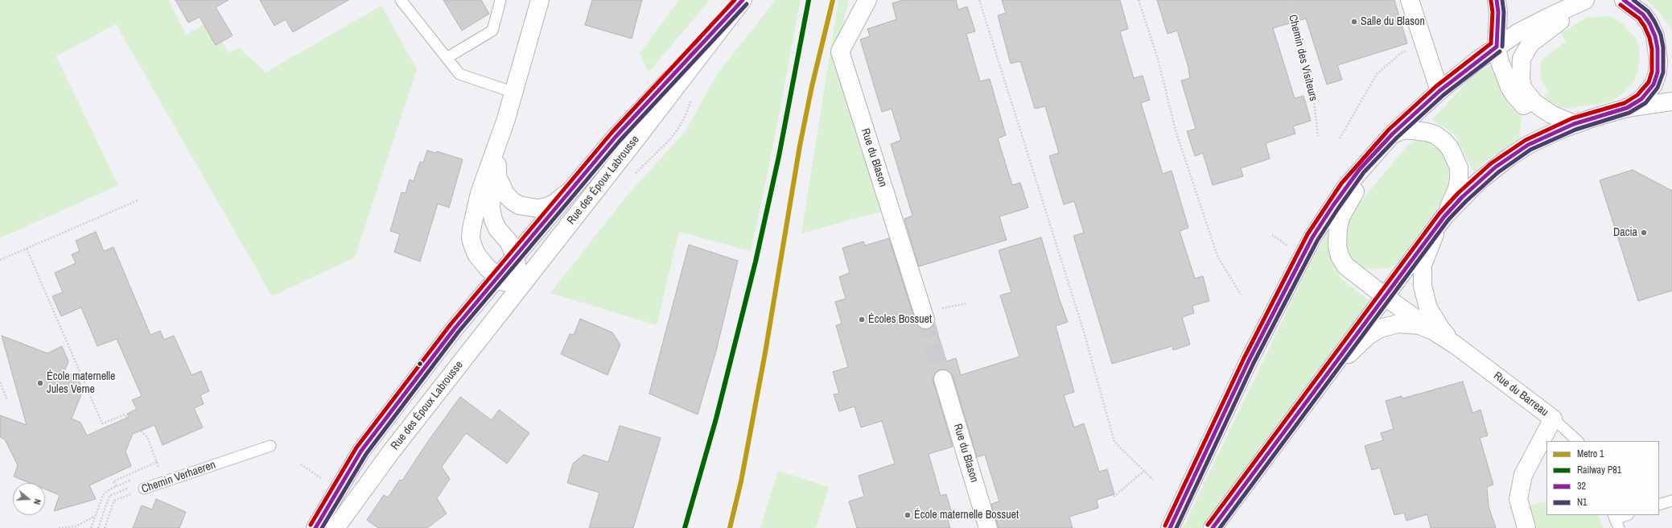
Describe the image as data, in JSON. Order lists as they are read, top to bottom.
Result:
{
  "streets": {
    "main road": ["Rue du Blason", "Rue des Époux Labrousse", "Rue du Barreau"],
    "lane": ["Chemin Verhaeren"],
    "path": ["Chemin des Visiteurs"]
  },
  "places": [
    "Salle du Blason",
    "Dacia",
    "Écoles Bossuet",
    "École maternelle Jules Verne",
    "École maternelle Bossuet"
  ],
  "lines": [
    "metro line 1",
    "rail line P81",
    "transit line 32",
    "transit line N1"
  ],
  "legend": [
    "Metro 1",
    "Railway P81",
    "32",
    "N1"
  ],
  "north": "right"
}
